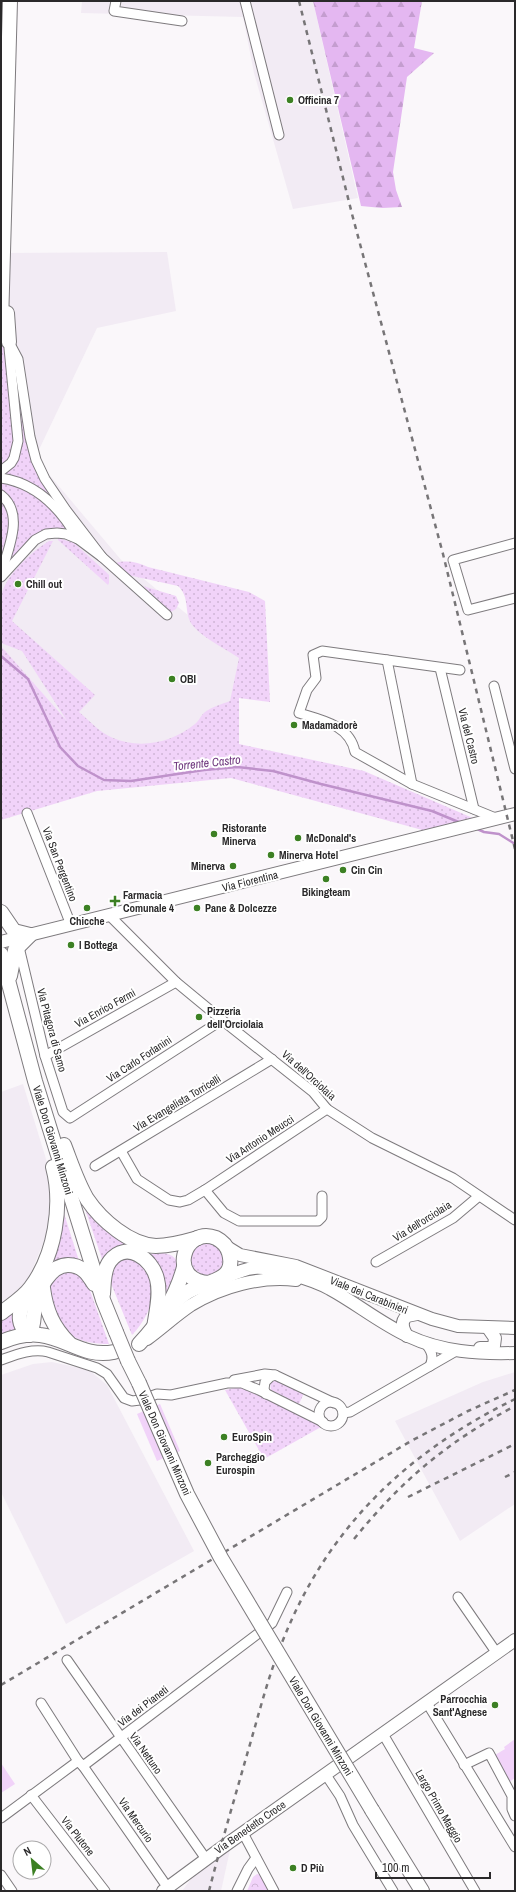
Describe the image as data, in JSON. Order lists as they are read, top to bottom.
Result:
{
  "streets": {
    "main road": [
      "Via Fiorentina",
      "Viale Don Giovanni Minzoni",
      "Viale dei Carabinieri",
      "Via Benedetto Croce"
    ],
    "street": [
      "Via del Castro",
      "Via San Pergentino",
      "Via Enrico Fermi",
      "Via Pitagora di Samo",
      "Via Carlo Forlanini",
      "Via dell'Orciolaia",
      "Via Evangelista Torricelli",
      "Via Antonio Meucci",
      "Via dell'orciolaia",
      "Via dei Pianeti",
      "Via Nettuno",
      "Largo Primo Maggio",
      "Via Mercurio",
      "Via Plutone"
    ]
  },
  "crossings": [
    ["Via San Pergentino", "Via Fiorentina"],
    ["Via Fiorentina", "Via dell'Orciolaia"],
    ["Via Enrico Fermi", "Via Pitagora di Samo"],
    ["Via Enrico Fermi", "Via dell'Orciolaia"],
    ["Via Pitagora di Samo", "Via Carlo Forlanini"],
    ["Via Carlo Forlanini", "Via dell'Orciolaia"],
    ["Via dell'Orciolaia", "Via Evangelista Torricelli"],
    ["Via dell'Orciolaia", "Via Antonio Meucci"],
    ["Via dell'Orciolaia", "Via dell'orciolaia"],
    ["Via Evangelista Torricelli", "Via Antonio Meucci"],
    ["Via dei Pianeti", "Via Nettuno"],
    ["Via dei Pianeti", "Via Mercurio"],
    ["Via dei Pianeti", "Via Plutone"],
    ["Via Nettuno", "Via Benedetto Croce"],
    ["Largo Primo Maggio", "Via Benedetto Croce"],
    ["Via Mercurio", "Via Benedetto Croce"]
  ],
  "water": ["Torrente Castro"],
  "places": {
    "other": [
      "Officina 7",
      "Chill out",
      "OBI",
      "Madamadorè",
      "Ristorante Minerva",
      "McDonald's",
      "Minerva Hotel",
      "Minerva",
      "Cin Cin",
      "Bikingteam",
      "Chicche",
      "Pane & Dolcezze",
      "I Bottega",
      "Pizzeria dell'Orciolaia",
      "EuroSpin",
      "Parcheggio Eurospin",
      "Parrocchia Sant'Agnese",
      "D Più"
    ],
    "health": ["Farmacia Comunale 4"]
  },
  "scale_bar": "100 m",
  "north": "top left"
}
